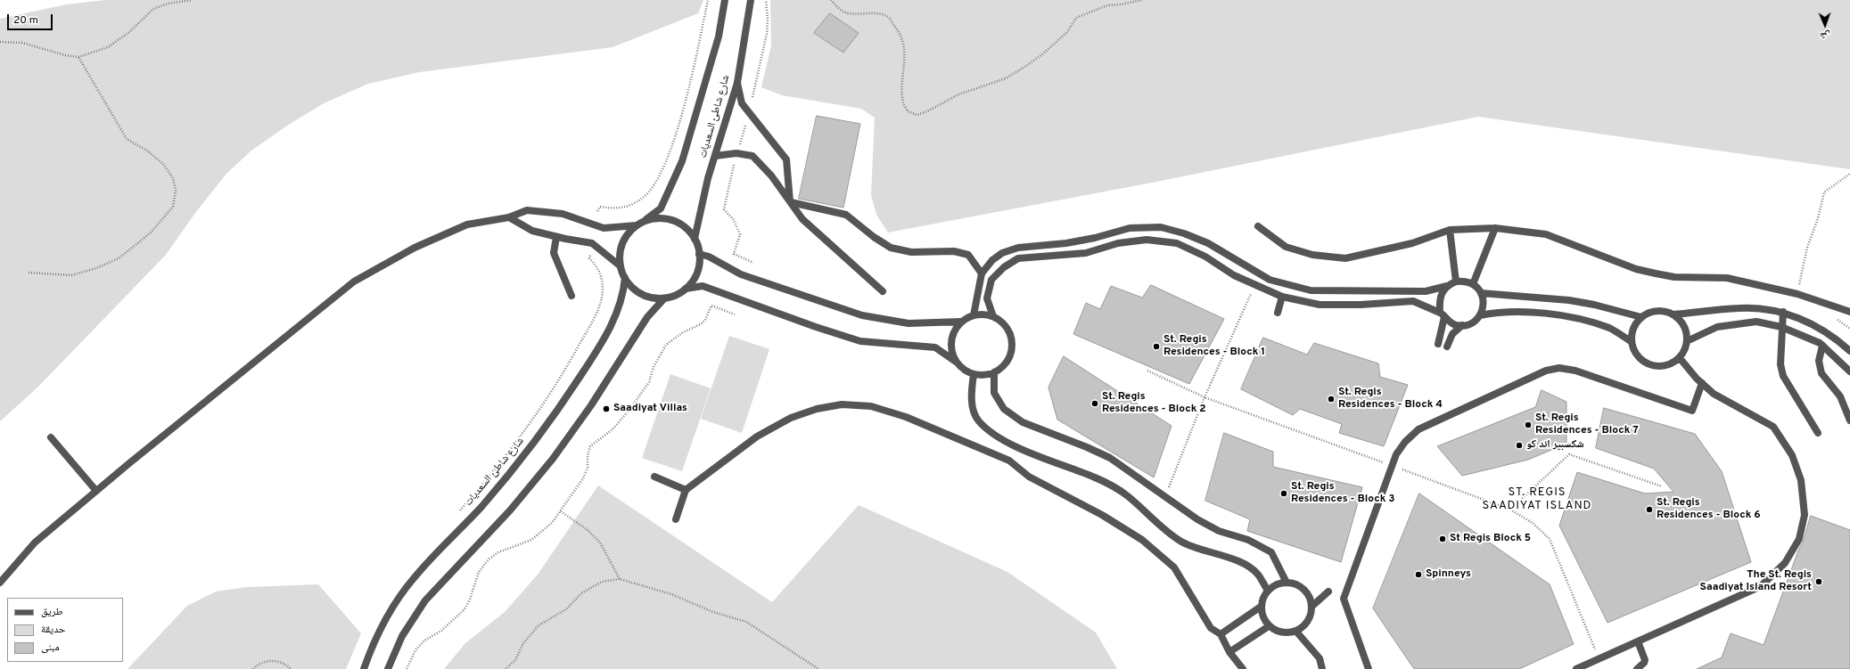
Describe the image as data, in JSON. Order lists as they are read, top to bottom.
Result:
{
  "streets": {
    "street": ["شارع شاطئ السعديات"]
  },
  "districts": ["ST. REGIS SAADIYAT ISLAND"],
  "places": [
    "St. Regis Residences - Block 1",
    "St. Regis Residences - Block 4",
    "St. Regis Residences - Block 2",
    "Saadiyat Villas",
    "St. Regis Residences - Block 7",
    "شكسبير اند كو",
    "St. Regis Residences - Block 3",
    "St. Regis Residences - Block 6",
    "St Regis Block 5",
    "Spinneys",
    "The St. Regis Saadiyat Island Resort"
  ],
  "legend": ["طريق", "حديقة", "مبنى"],
  "scale_bar": "20 m",
  "north": "bottom"
}
